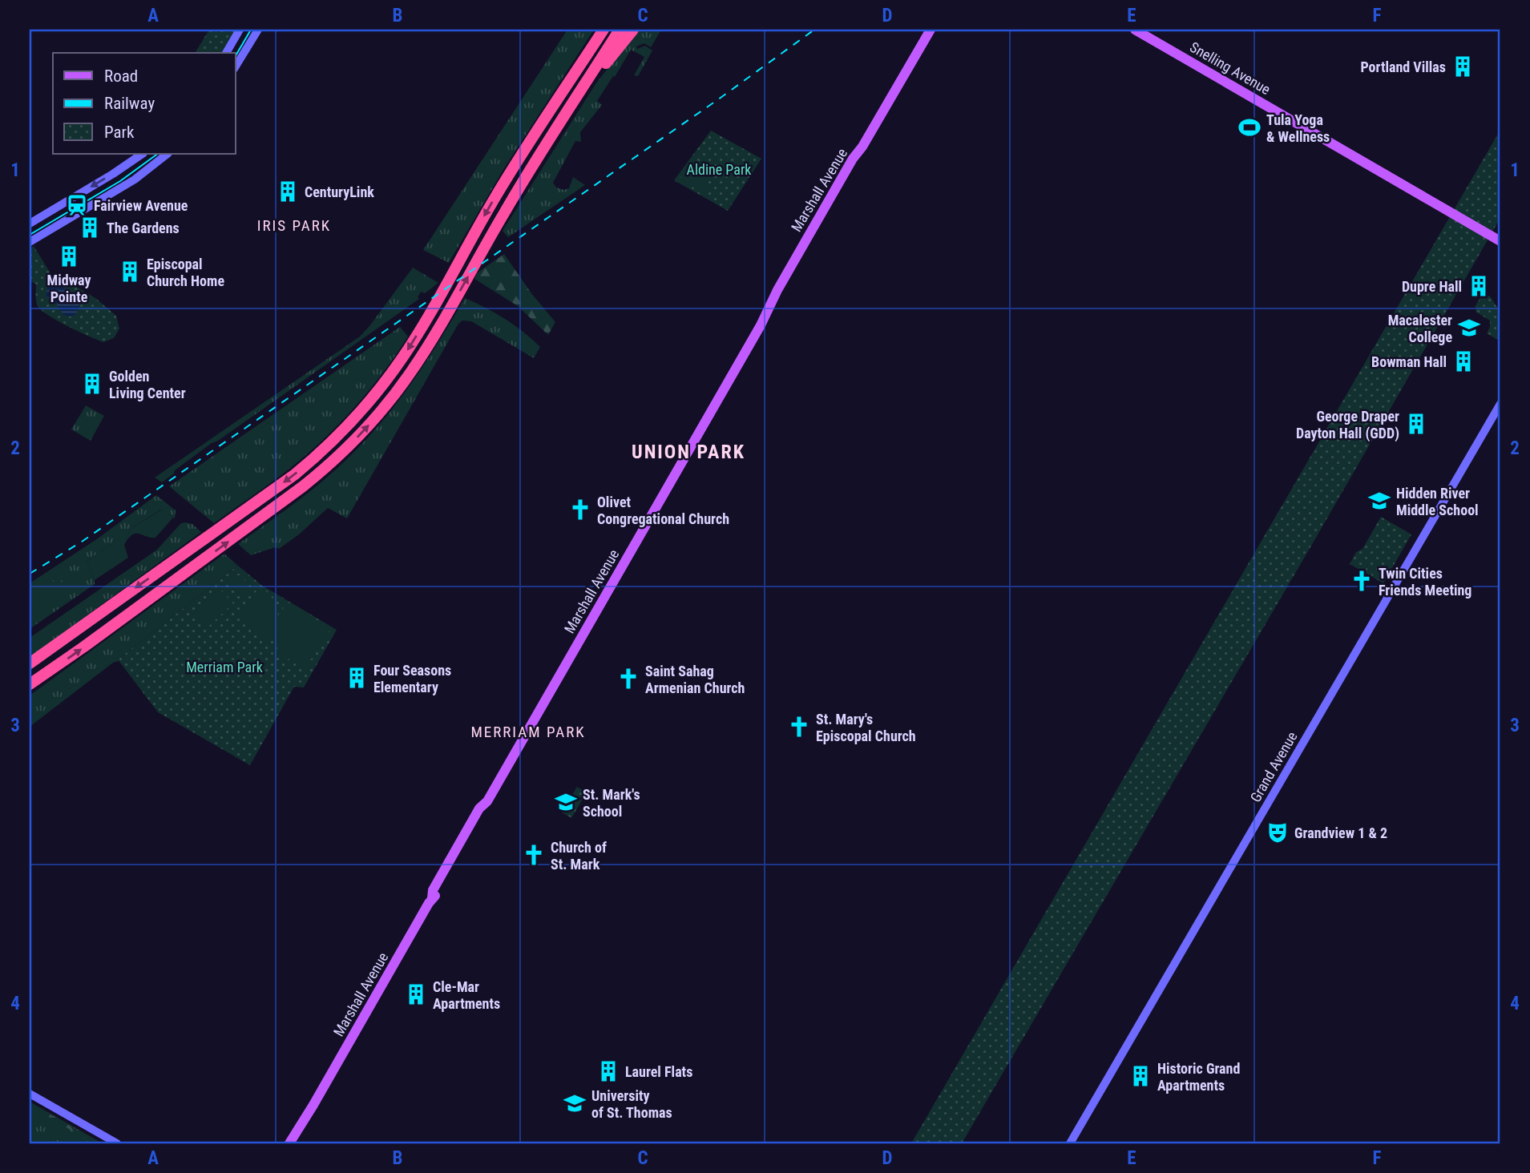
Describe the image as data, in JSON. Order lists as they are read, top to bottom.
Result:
{
  "streets": {
    "main road": ["Snelling Avenue", "Marshall Avenue", "Grand Avenue"]
  },
  "districts": ["IRIS PARK", "UNION PARK", "MERRIAM PARK"],
  "parks": ["Aldine Park", "Merriam Park"],
  "places": {
    "building": [
      "Portland Villas",
      "CenturyLink",
      "The Gardens",
      "Midway Pointe",
      "Episcopal Church Home",
      "Dupre Hall",
      "Bowman Hall",
      "Golden Living Center",
      "George Draper Dayton Hall (GDD)",
      "Four Seasons Elementary",
      "Cle-Mar Apartments",
      "Laurel Flats",
      "Historic Grand Apartments"
    ],
    "sports": ["Tula Yoga & Wellness"],
    "station": ["Fairview Avenue"],
    "school or university": [
      "Macalester College",
      "Hidden River Middle School",
      "St. Mark's School",
      "University of St. Thomas"
    ],
    "church": [
      "Olivet Congregational Church",
      "Twin Cities Friends Meeting",
      "Saint Sahag Armenian Church",
      "St. Mary's Episcopal Church",
      "Church of St. Mark"
    ],
    "theatre": ["Grandview 1 & 2"]
  },
  "legend": ["Road", "Railway", "Park"],
  "grid": {
    "columns": [
      "A",
      "B",
      "C",
      "D",
      "E",
      "F"
    ],
    "rows": [
      "1",
      "2",
      "3",
      "4"
    ]
  }
}
